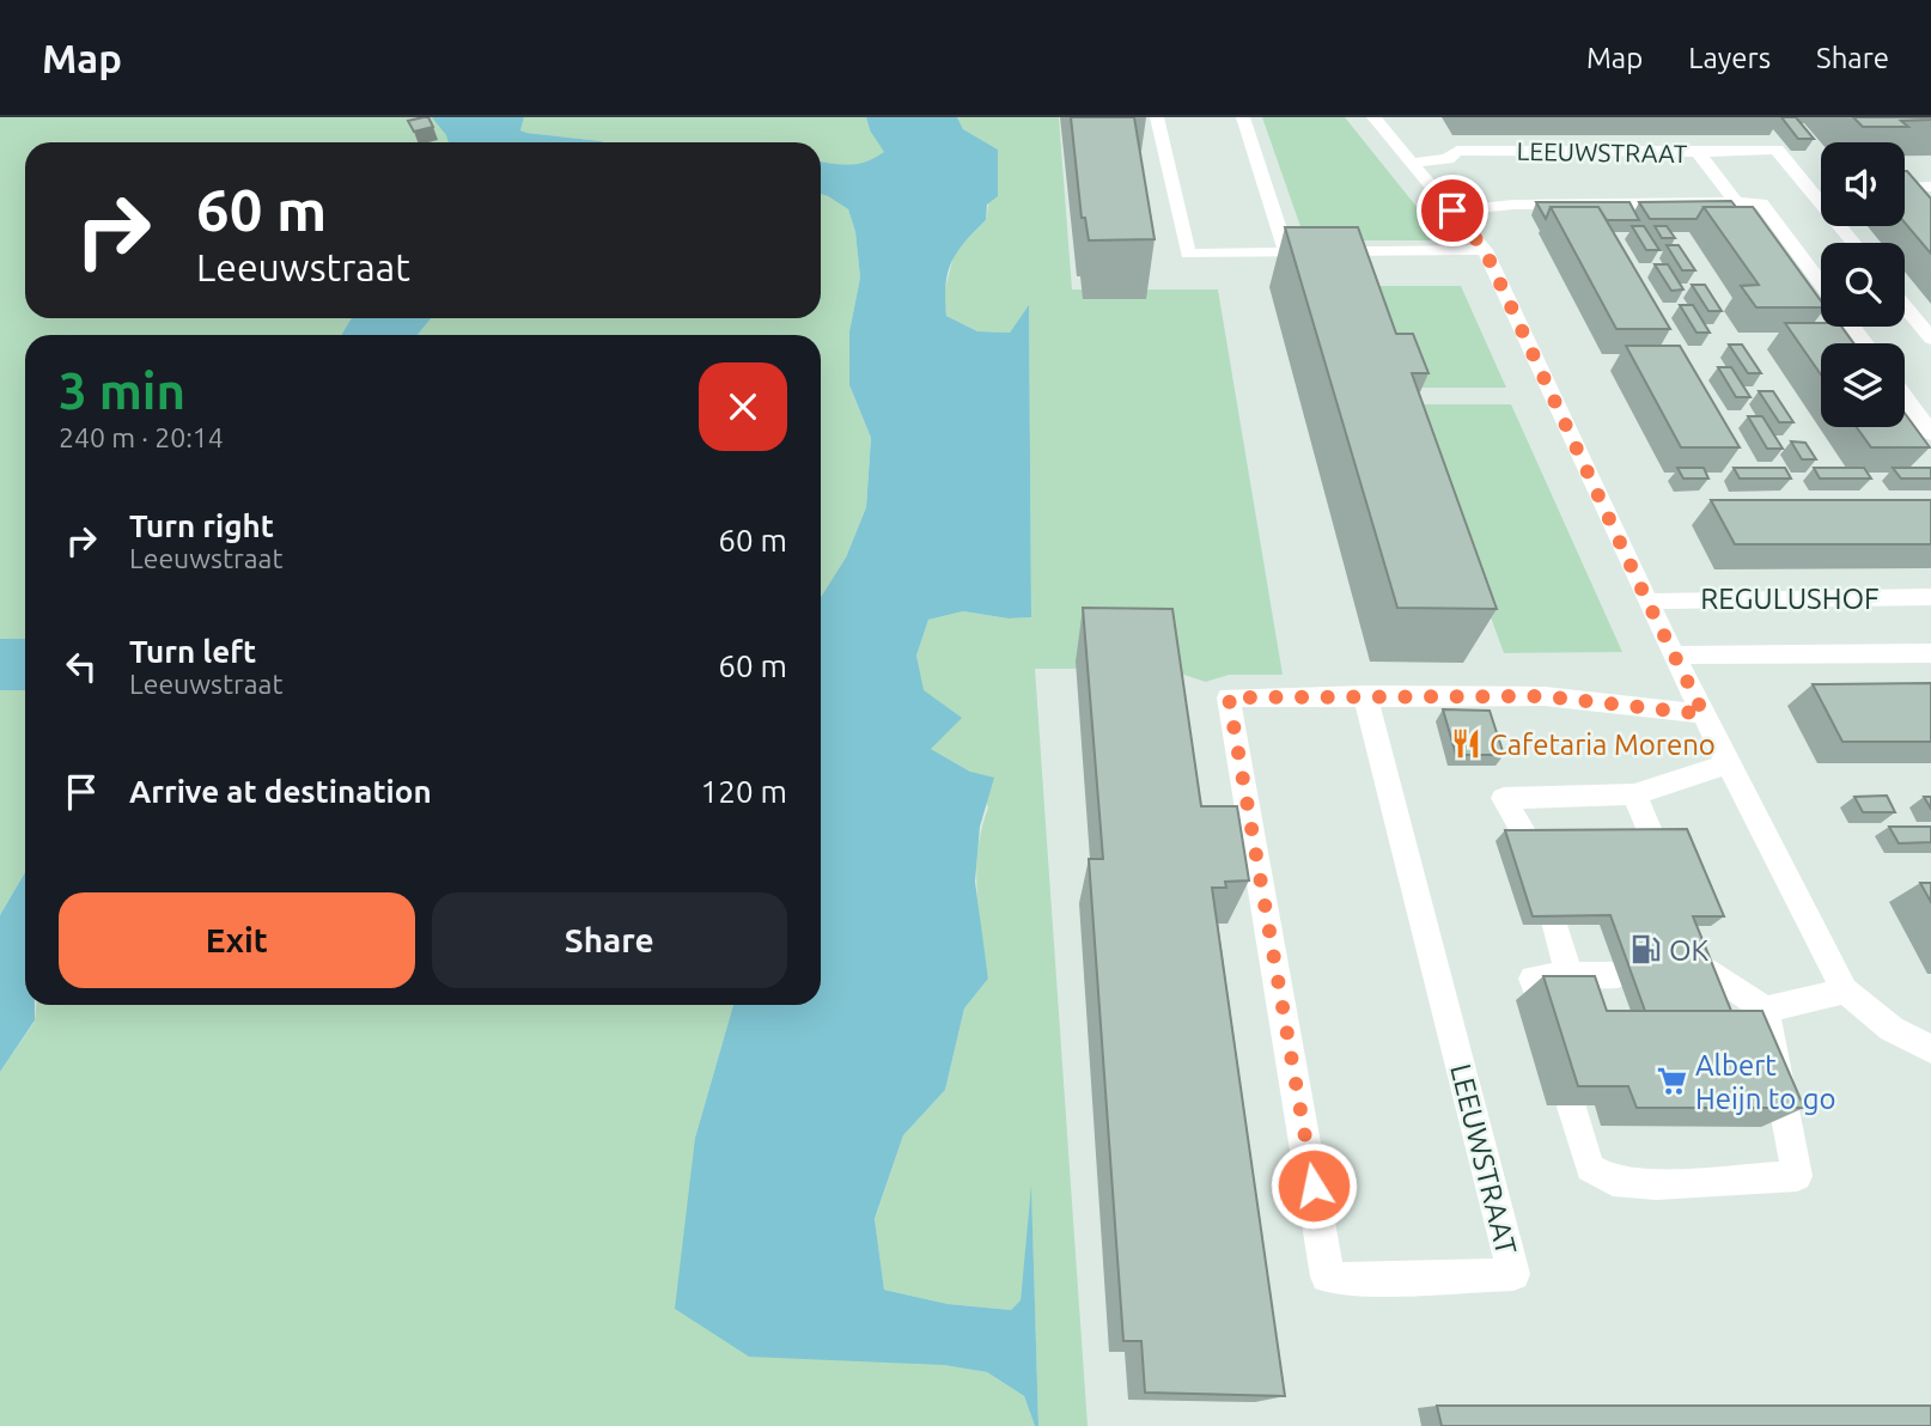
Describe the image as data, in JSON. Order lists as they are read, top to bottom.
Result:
{
  "streets": {
    "street": ["LEEUWSTRAAT", "REGULUSHOF"]
  },
  "places": {
    "restaurant": ["Cafetaria Moreno"],
    "fuel station": ["OK"],
    "supermarket": ["Albert Heijn to go"]
  },
  "page": {
    "header": "Map",
    "nav": ["Map", "Layers", "Share"],
    "turn": ["60 m", "Leeuwstraat"],
    "heading": ["3 min", "240 m · 20:14"],
    "list": [
      {
        "name": "Turn right",
        "note": "Leeuwstraat",
        "value": "60 m"
      },
      {
        "name": "Turn left",
        "note": "Leeuwstraat",
        "value": "60 m"
      },
      {
        "name": "Arrive at destination",
        "value": "120 m"
      }
    ],
    "buttons": ["Exit", "Share"]
  }
}
